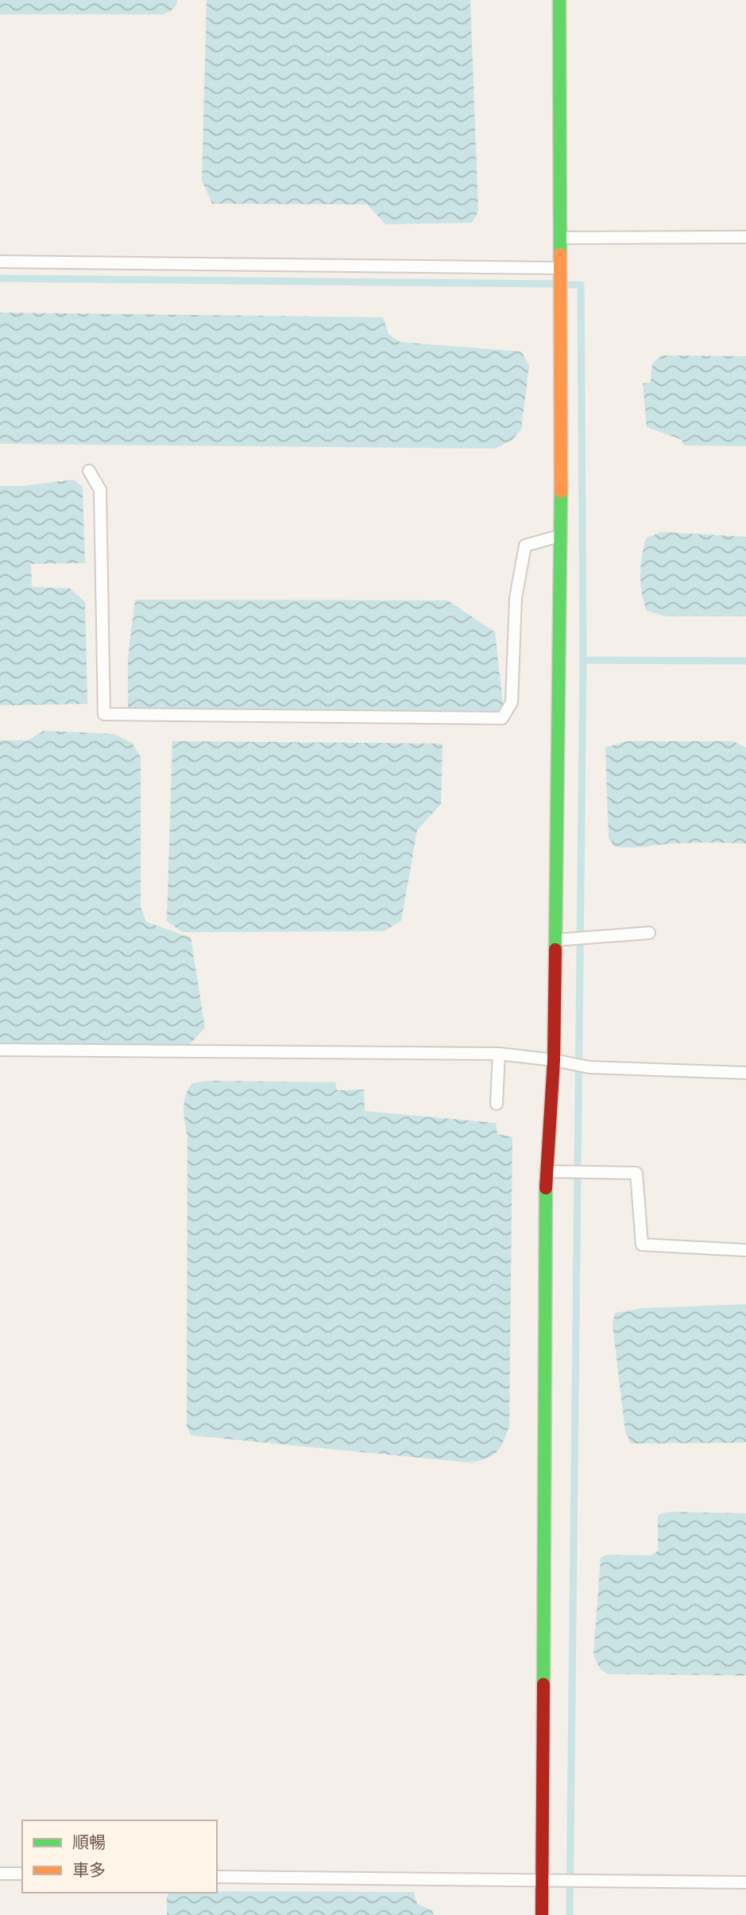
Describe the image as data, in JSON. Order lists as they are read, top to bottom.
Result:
{
  "legend": ["順暢", "車多"]
}
